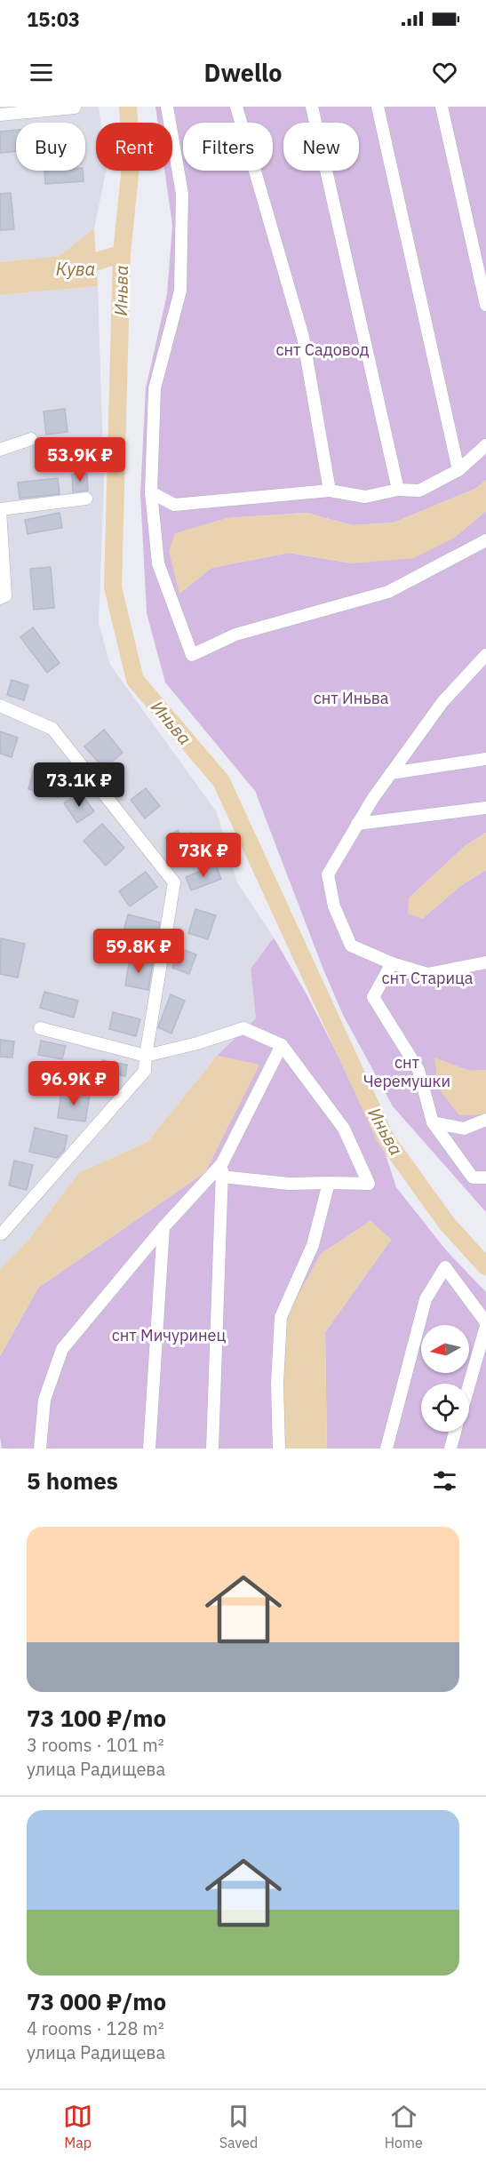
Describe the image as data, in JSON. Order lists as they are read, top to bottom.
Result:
{
  "water": ["Кува", "Иньва"],
  "parks": [
    "снт Садовод",
    "снт Иньва",
    "снт Старица",
    "снт Черемушки",
    "снт Мичуринец"
  ],
  "north": "left",
  "page": {
    "status": "15:03",
    "header": "Dwello",
    "chip": [
      "Buy",
      "Rent",
      "Filters",
      "New"
    ],
    "price": [
      "53.9K ₽",
      "73.1K ₽",
      "73K ₽",
      "59.8K ₽",
      "96.9K ₽"
    ],
    "heading": "5 homes",
    "list": [
      {
        "name": "73 100 ₽/mo",
        "note": "3 rooms · 101 m² · улица Радищева"
      },
      {
        "name": "73 000 ₽/mo",
        "note": "4 rooms · 128 m² · улица Радищева"
      }
    ],
    "tabs": ["Map", "Saved", "Home"]
  }
}
